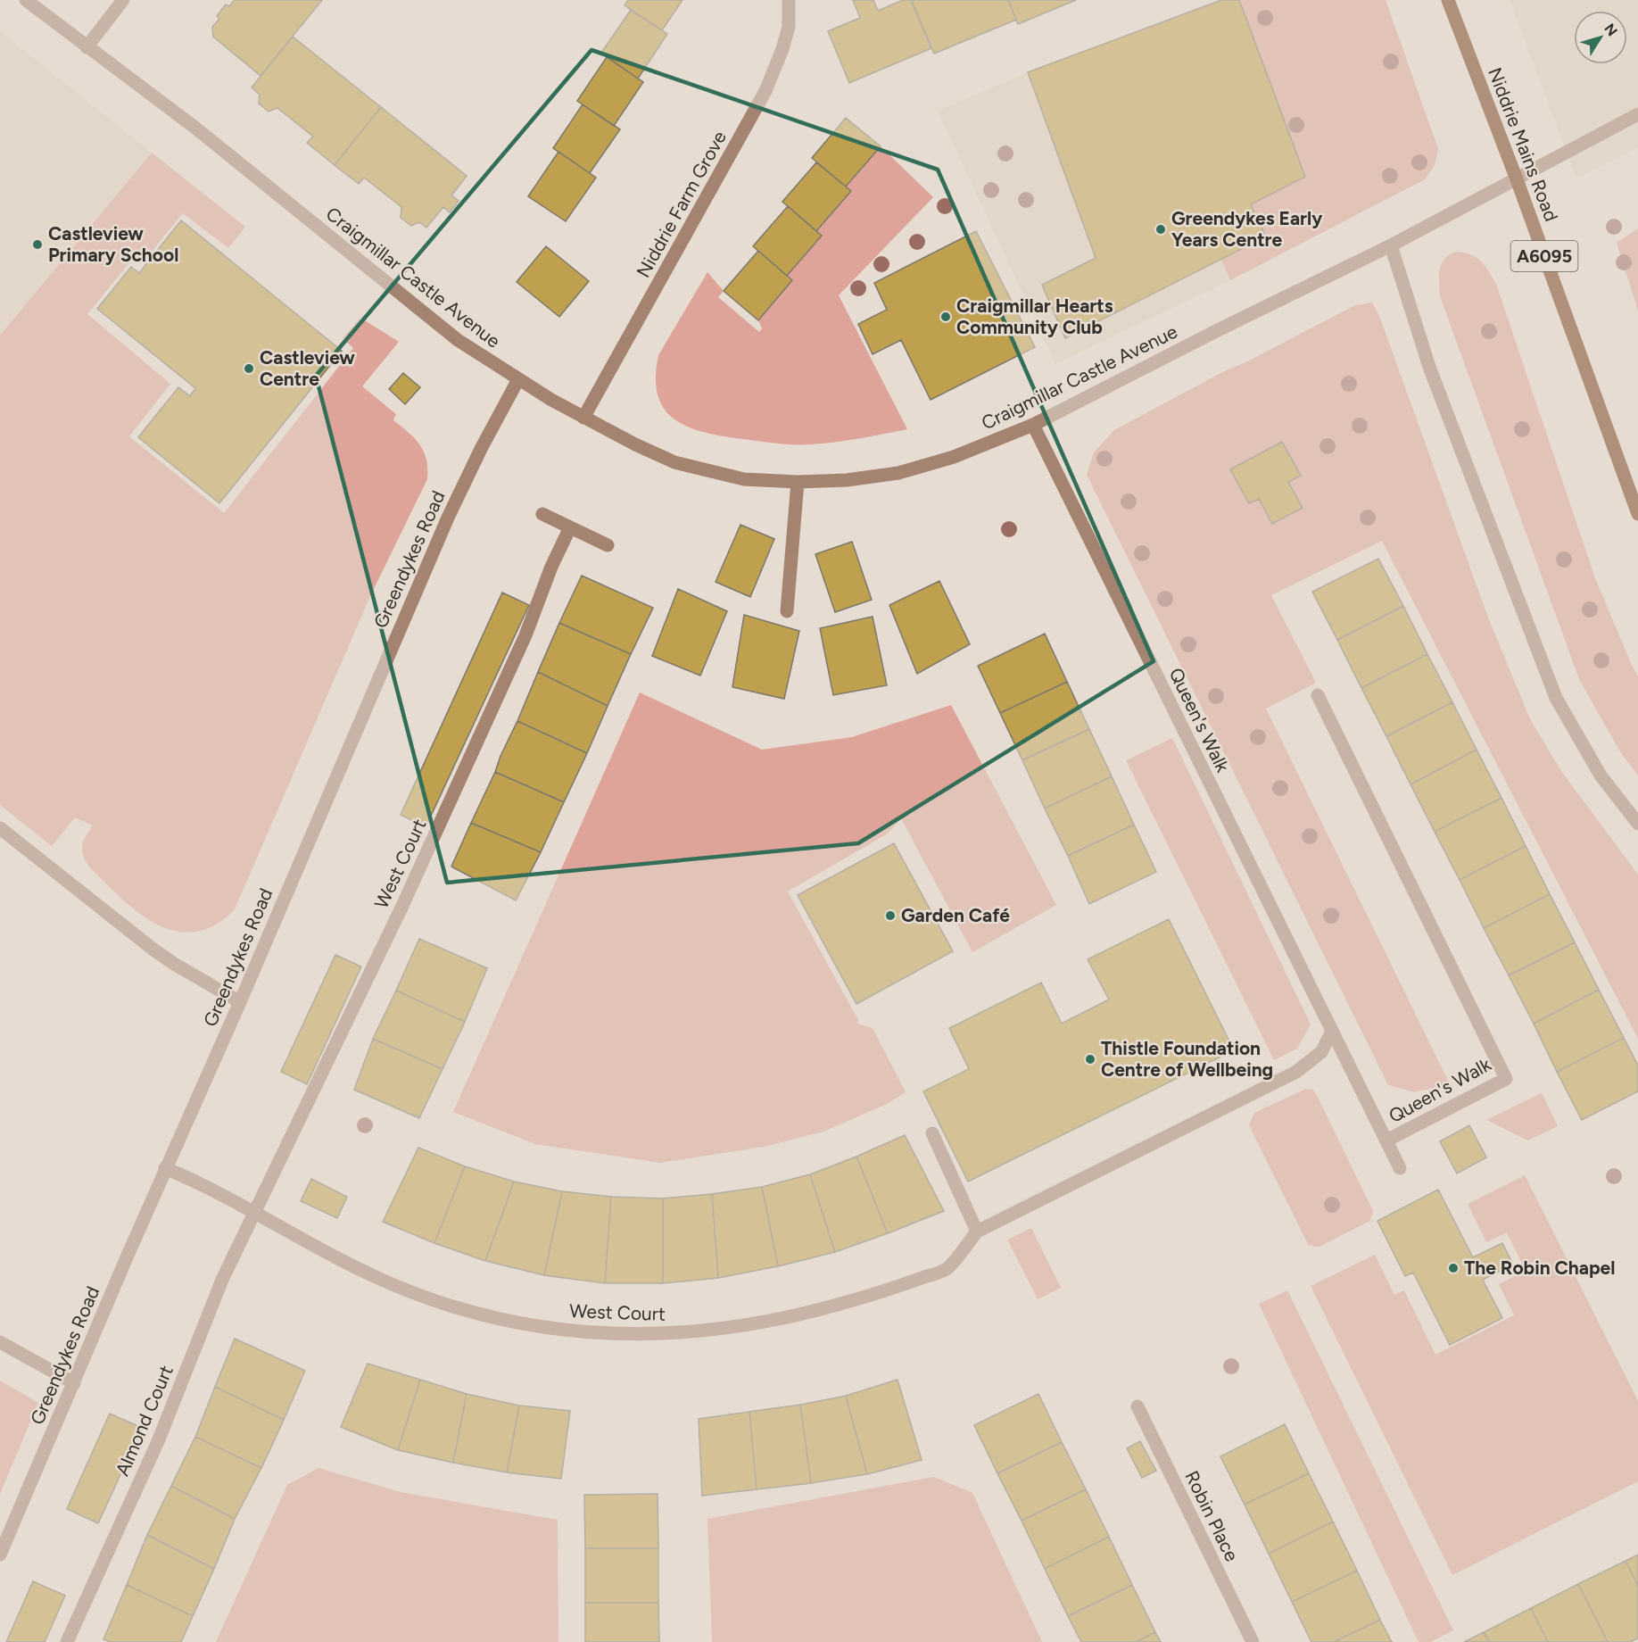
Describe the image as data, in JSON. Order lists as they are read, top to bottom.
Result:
{
  "streets": {
    "main road": ["Niddrie Mains Road", "A6095"],
    "street": [
      "Niddrie Farm Grove",
      "Craigmillar Castle Avenue",
      "Greendykes Road",
      "Queen's Walk",
      "West Court",
      "Almond Court",
      "Robin Place"
    ]
  },
  "crossings": [
    ["Niddrie Mains Road", "Craigmillar Castle Avenue"],
    ["Niddrie Farm Grove", "Craigmillar Castle Avenue"],
    ["Craigmillar Castle Avenue", "Greendykes Road"],
    ["Craigmillar Castle Avenue", "Queen's Walk"],
    ["Greendykes Road", "West Court"],
    ["West Court", "Almond Court"]
  ],
  "places": [
    "Greendykes Early Years Centre",
    "Castleview Primary School",
    "Craigmillar Hearts Community Club",
    "Castleview Centre",
    "Garden Café",
    "Thistle Foundation Centre of Wellbeing",
    "The Robin Chapel"
  ],
  "north": "top right"
}
